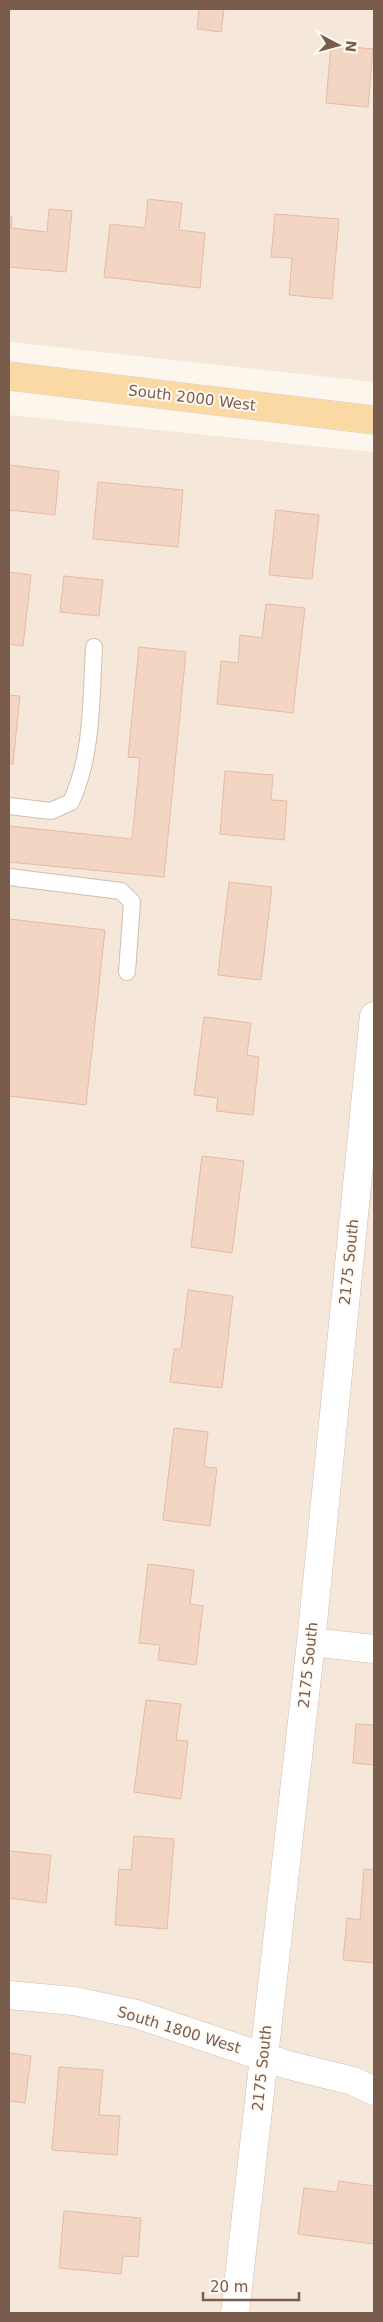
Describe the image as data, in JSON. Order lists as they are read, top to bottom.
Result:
{
  "streets": {
    "main road": ["South 2000 West"],
    "street": ["2175 South", "South 1800 West"]
  },
  "crossings": [
    ["2175 South", "South 1800 West"]
  ],
  "scale_bar": "20 m",
  "north": "right"
}
